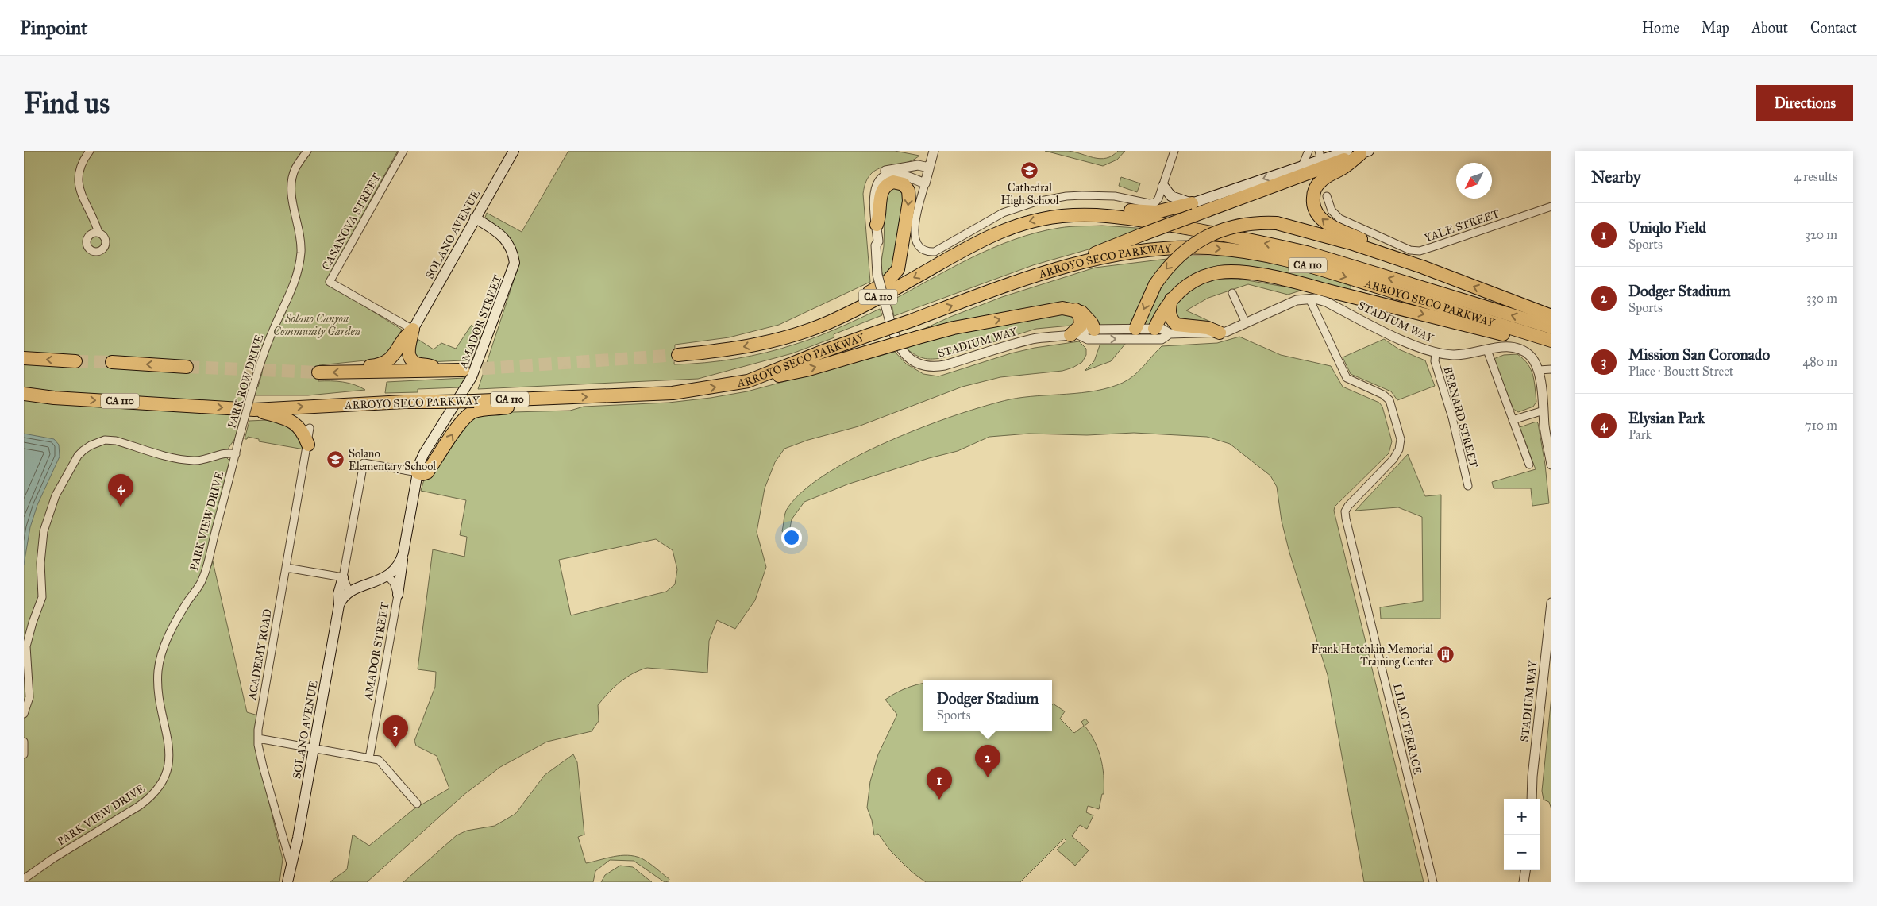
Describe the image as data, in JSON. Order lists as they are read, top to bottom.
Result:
{
  "streets": {
    "highway": ["ARROYO SECO PARKWAY", "CA 110"],
    "main road": ["SOLANO AVENUE", "AMADOR STREET"],
    "street": [
      "CASANOVA STREET",
      "YALE STREET",
      "STADIUM WAY",
      "PARK ROW DRIVE",
      "BERNARD STREET",
      "PARK VIEW DRIVE",
      "ACADEMY ROAD",
      "LILAC TERRACE"
    ]
  },
  "crossings": [
    ["CASANOVA STREET", "SOLANO AVENUE"],
    ["SOLANO AVENUE", "AMADOR STREET"],
    ["SOLANO AVENUE", "ACADEMY ROAD"],
    ["STADIUM WAY", "BERNARD STREET"],
    ["STADIUM WAY", "LILAC TERRACE"],
    ["PARK ROW DRIVE", "PARK VIEW DRIVE"]
  ],
  "parks": ["Solano Canyon Community Garden"],
  "places": {
    "school or university": ["Cathedral High School", "Solano Elementary School"],
    "building": ["Frank Hotchkin Memorial Training Center"]
  },
  "north": "bottom left",
  "page": {
    "header": "Pinpoint",
    "nav": [
      "Home",
      "Map",
      "About",
      "Contact"
    ],
    "buttons": "Directions",
    "title": "Find us",
    "heading": ["Nearby", "4 results"],
    "list": [
      {
        "mark": "1",
        "name": "Uniqlo Field",
        "note": "Sports",
        "value": "320 m"
      },
      {
        "mark": "2",
        "name": "Dodger Stadium",
        "note": "Sports",
        "value": "330 m"
      },
      {
        "mark": "3",
        "name": "Mission San Coronado",
        "note": "Place · Bouett Street",
        "value": "480 m"
      },
      {
        "mark": "4",
        "name": "Elysian Park",
        "note": "Park",
        "value": "710 m"
      }
    ],
    "pins": [
      "4",
      "3",
      "2",
      "1"
    ],
    "popup": ["Dodger Stadium", "Sports"],
    "map_buttons": ["+", "−"]
  }
}
